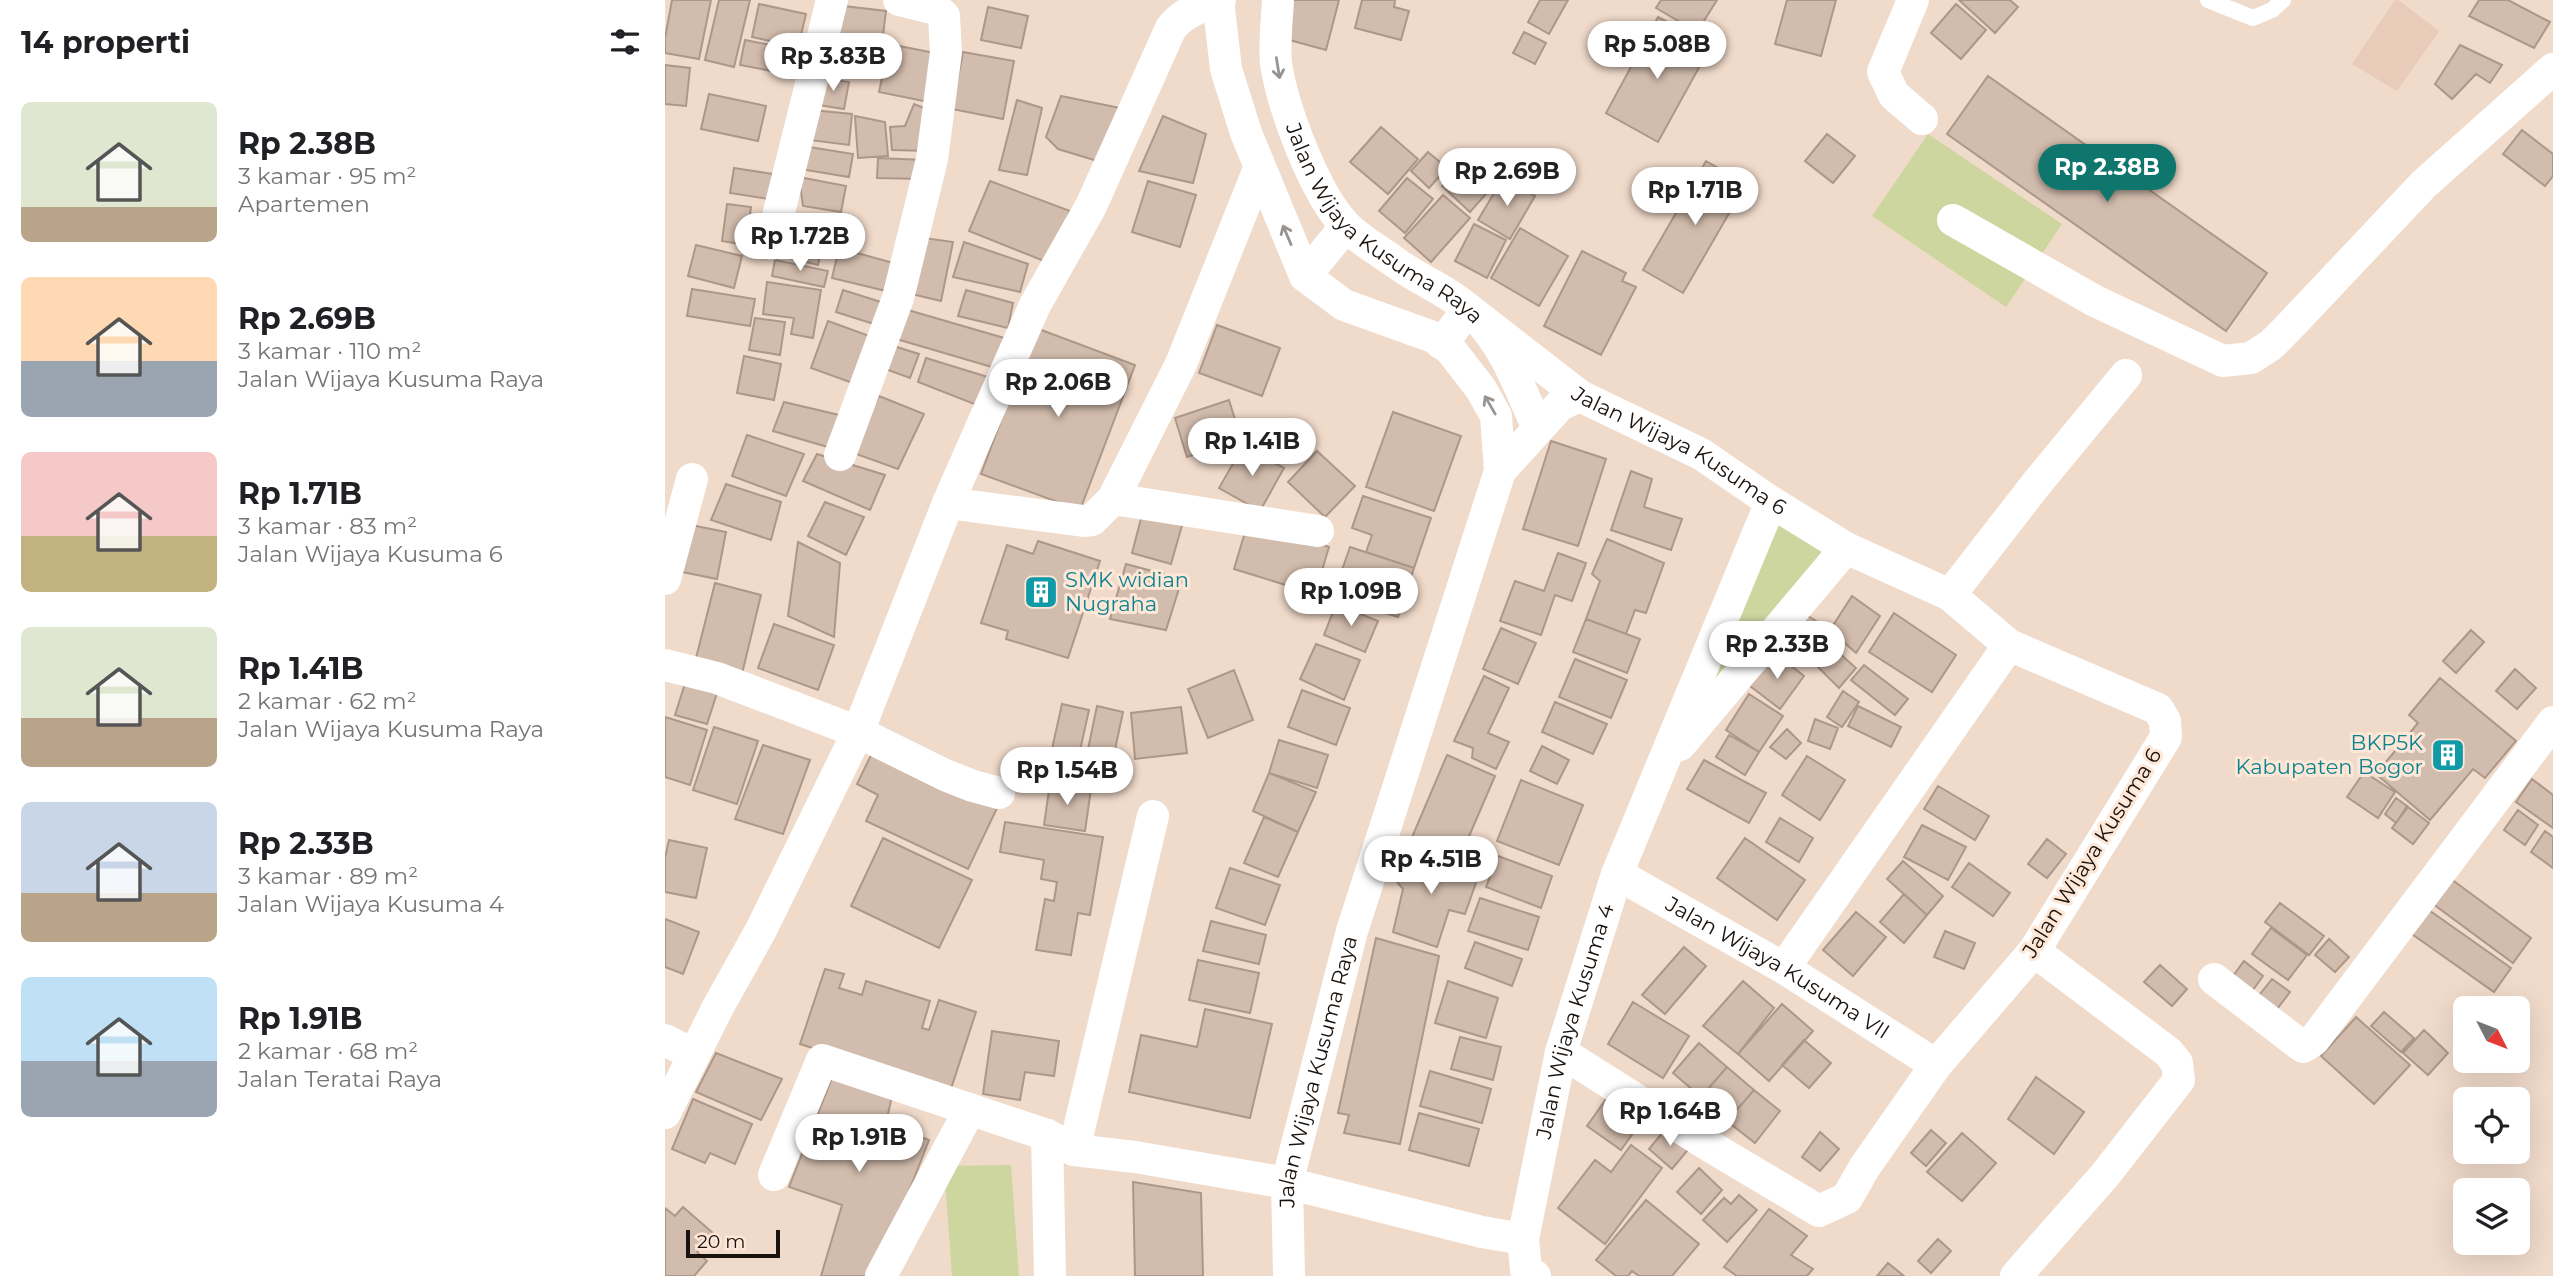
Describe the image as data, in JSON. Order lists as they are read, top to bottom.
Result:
{
  "streets": {
    "street": [
      "Jalan Wijaya Kusuma Raya",
      "Jalan Wijaya Kusuma 6",
      "Jalan Wijaya Kusuma VII",
      "Jalan Wijaya Kusuma 4"
    ]
  },
  "crossings": [
    ["Jalan Wijaya Kusuma Raya", "Jalan Wijaya Kusuma 6"],
    ["Jalan Wijaya Kusuma 6", "Jalan Wijaya Kusuma VII"],
    ["Jalan Wijaya Kusuma 6", "Jalan Wijaya Kusuma 4"],
    ["Jalan Wijaya Kusuma VII", "Jalan Wijaya Kusuma 4"]
  ],
  "places": {
    "building": ["SMK widian Nugraha", "BKP5K Kabupaten Bogor"]
  },
  "scale_bar": "20 m",
  "north": "bottom right",
  "page": {
    "heading": "14 properti",
    "price": [
      "Rp 5.08B",
      "Rp 3.83B",
      "Rp 2.38B",
      "Rp 2.69B",
      "Rp 1.71B",
      "Rp 1.72B",
      "Rp 2.06B",
      "Rp 1.41B",
      "Rp 1.09B",
      "Rp 2.33B",
      "Rp 1.54B",
      "Rp 4.51B",
      "Rp 1.64B",
      "Rp 1.91B"
    ],
    "list": [
      {
        "name": "Rp 2.38B",
        "note": "3 kamar · 95 m² · Apartemen"
      },
      {
        "name": "Rp 2.69B",
        "note": "3 kamar · 110 m² · Jalan Wijaya Kusuma Raya"
      },
      {
        "name": "Rp 1.71B",
        "note": "3 kamar · 83 m² · Jalan Wijaya Kusuma 6"
      },
      {
        "name": "Rp 1.41B",
        "note": "2 kamar · 62 m² · Jalan Wijaya Kusuma Raya"
      },
      {
        "name": "Rp 2.33B",
        "note": "3 kamar · 89 m² · Jalan Wijaya Kusuma 4"
      },
      {
        "name": "Rp 1.91B",
        "note": "2 kamar · 68 m² · Jalan Teratai Raya"
      }
    ],
    "scale": "20 m"
  }
}
